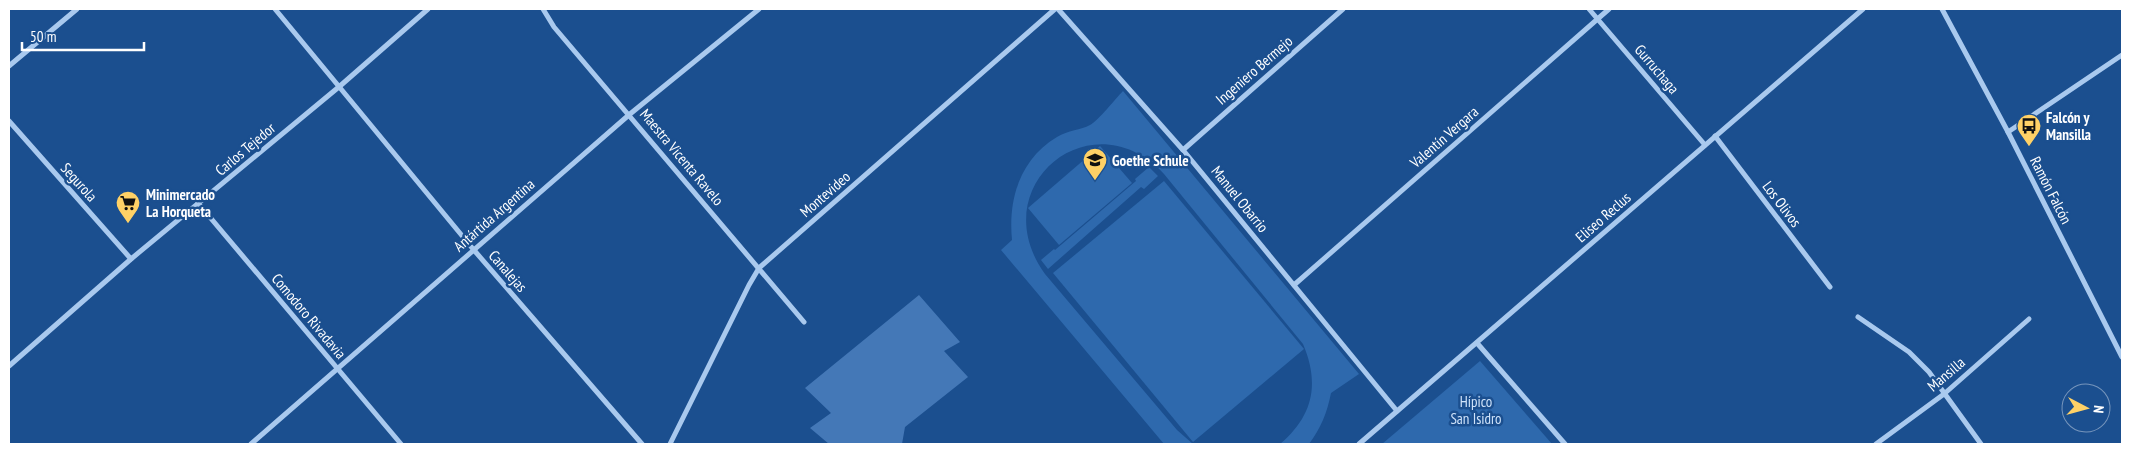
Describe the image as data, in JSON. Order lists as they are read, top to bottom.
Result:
{
  "streets": {
    "street": [
      "Gurruchaga",
      "Ingeniero Bermejo",
      "Valentín Vergara",
      "Carlos Tejedor",
      "Maestra Vicenta Ravelo",
      "Segurola",
      "Ramón Falcón",
      "Montevideo",
      "Manuel Obarrio",
      "Los Olivos",
      "Antártida Argentina",
      "Eliseo Reclus",
      "Canalejas",
      "Comodoro Rivadavia",
      "Mansilla"
    ]
  },
  "crossings": [
    ["Gurruchaga", "Valentín Vergara"],
    ["Gurruchaga", "Eliseo Reclus"],
    ["Ingeniero Bermejo", "Manuel Obarrio"],
    ["Valentín Vergara", "Manuel Obarrio"],
    ["Carlos Tejedor", "Segurola"],
    ["Carlos Tejedor", "Canalejas"],
    ["Carlos Tejedor", "Comodoro Rivadavia"],
    ["Maestra Vicenta Ravelo", "Montevideo"],
    ["Maestra Vicenta Ravelo", "Antártida Argentina"],
    ["Montevideo", "Manuel Obarrio"],
    ["Manuel Obarrio", "Eliseo Reclus"],
    ["Los Olivos", "Eliseo Reclus"],
    ["Antártida Argentina", "Canalejas"],
    ["Antártida Argentina", "Comodoro Rivadavia"]
  ],
  "parks": ["Hípico San Isidro"],
  "places": {
    "bus stop": ["Falcón y Mansilla"],
    "school or university": ["Goethe Schule"],
    "supermarket": ["Minimercado La Horqueta"]
  },
  "scale_bar": "50 m",
  "north": "right"
}
